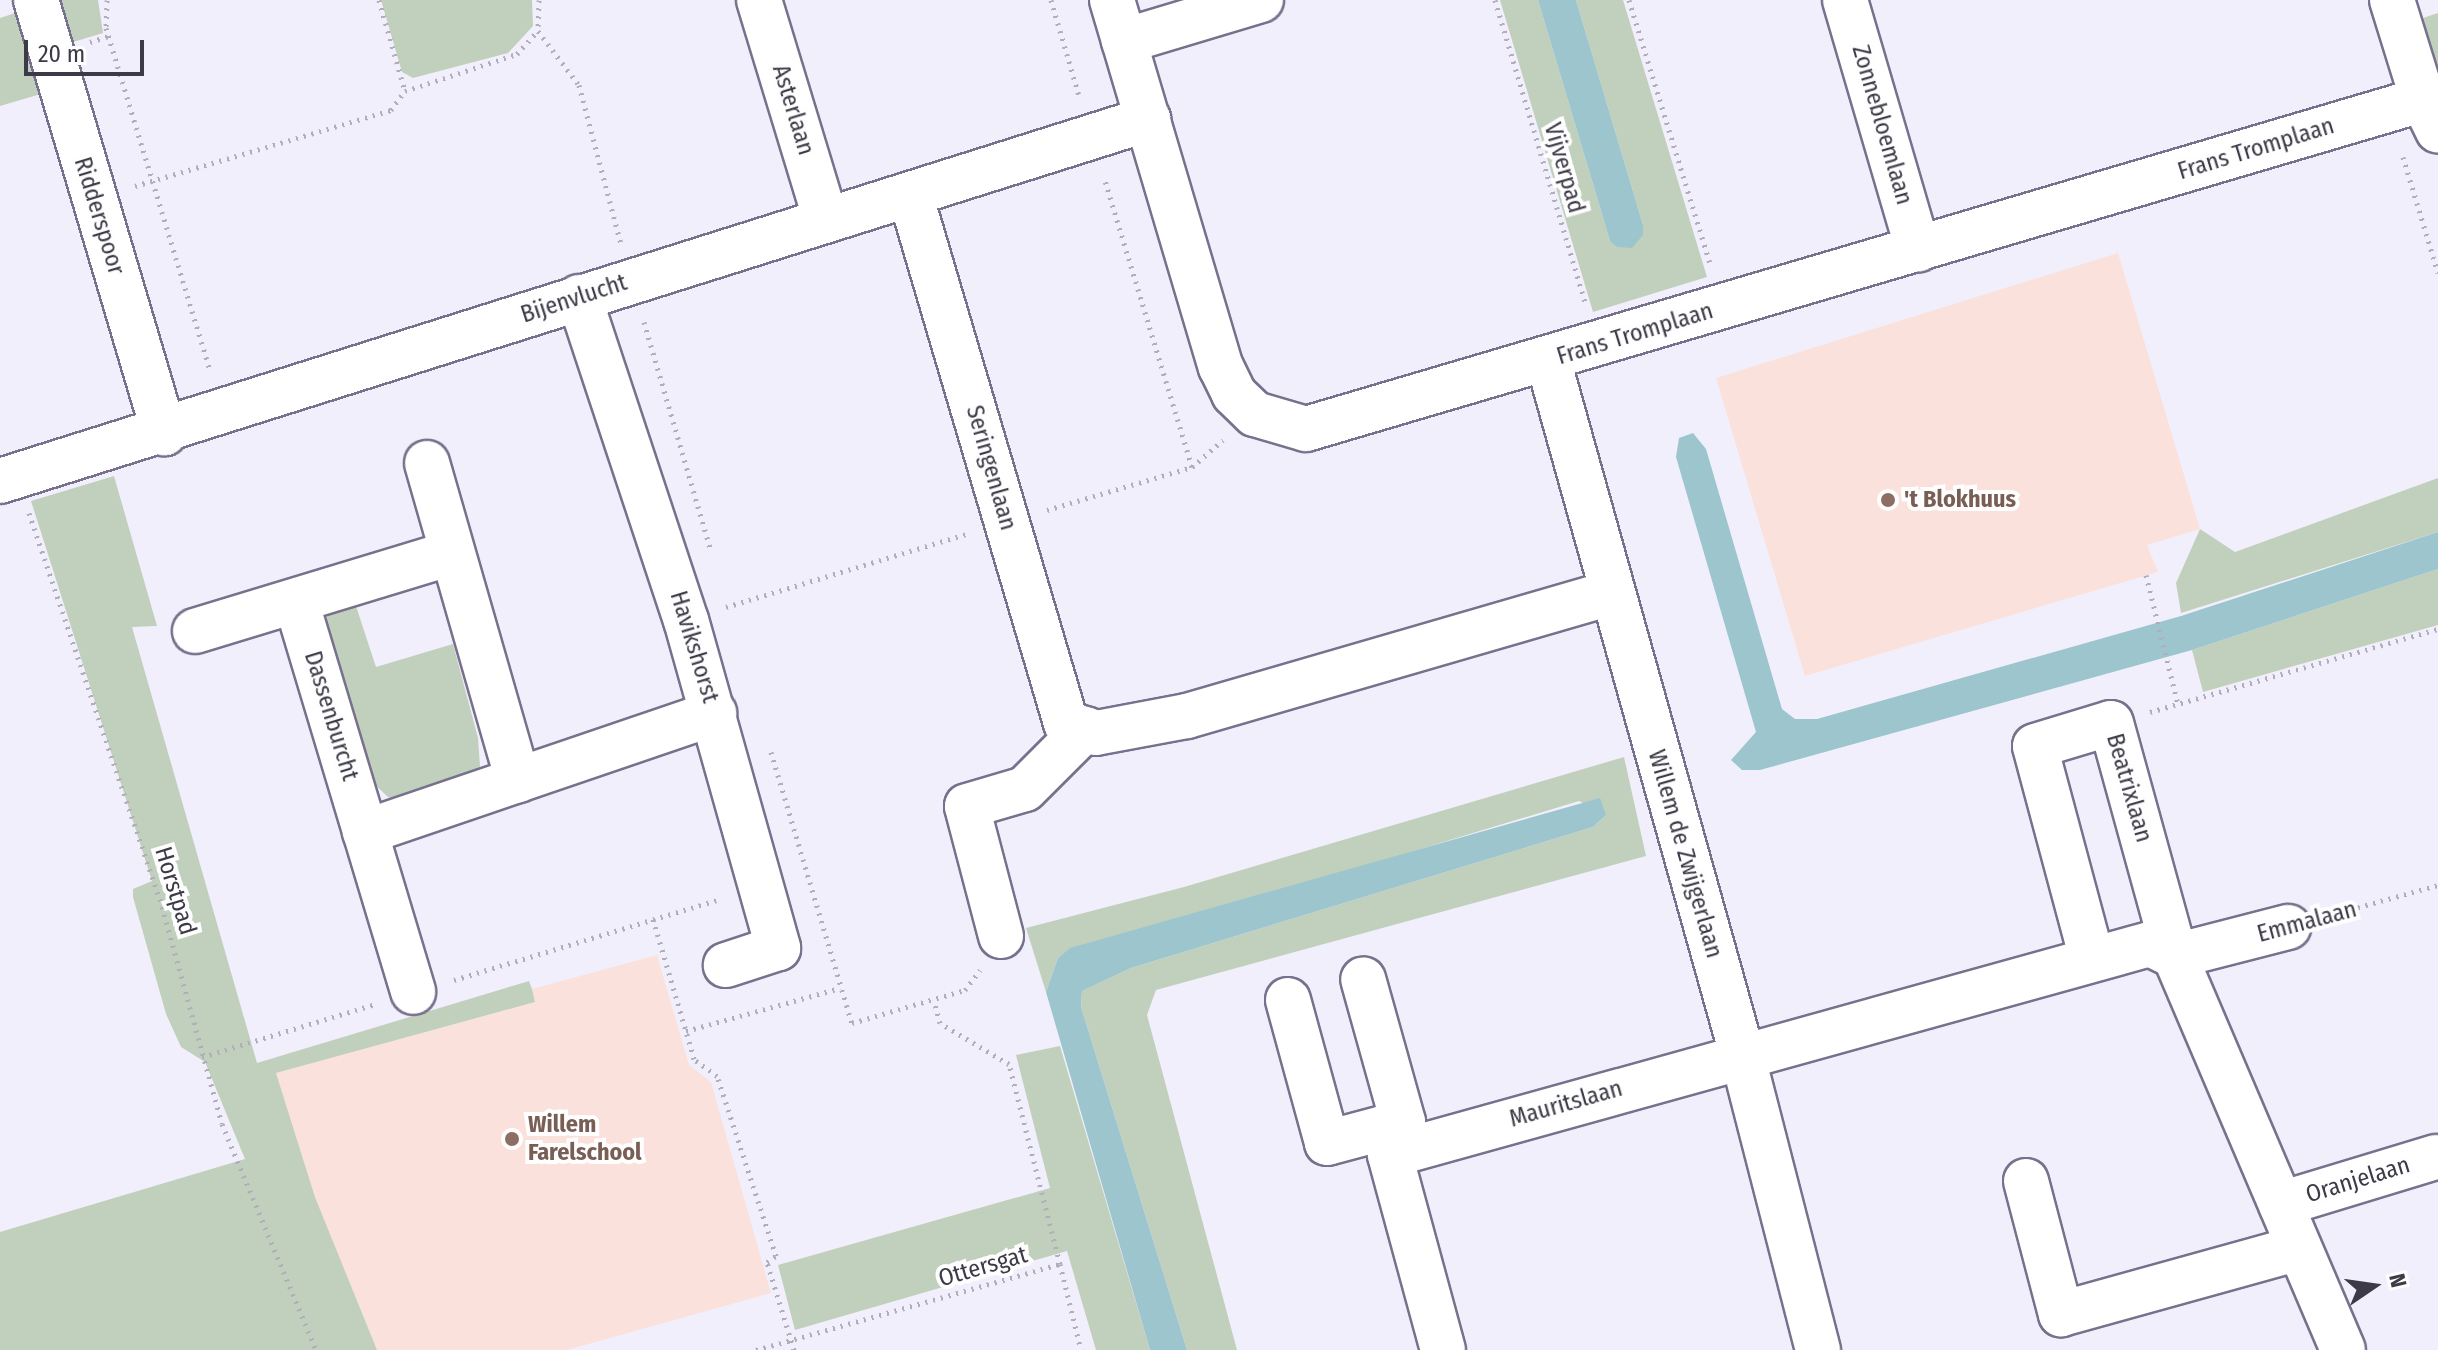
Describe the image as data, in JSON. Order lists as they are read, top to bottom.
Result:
{
  "streets": {
    "street": [
      "Asterlaan",
      "Zonnebloemlaan",
      "Frans Tromplaan",
      "Ridderspoor",
      "Bijenvlucht",
      "Seringenlaan",
      "Havikshorst",
      "Dassenburcht",
      "Beatrixlaan",
      "Willem de Zwijgerlaan",
      "Emmalaan",
      "Mauritslaan",
      "Oranjelaan"
    ],
    "path": ["Vijverpad", "Horstpad", "Ottersgat"]
  },
  "crossings": [
    ["Asterlaan", "Bijenvlucht"],
    ["Zonnebloemlaan", "Frans Tromplaan"],
    ["Frans Tromplaan", "Vijverpad"],
    ["Frans Tromplaan", "Bijenvlucht"],
    ["Frans Tromplaan", "Willem de Zwijgerlaan"],
    ["Ridderspoor", "Bijenvlucht"],
    ["Bijenvlucht", "Seringenlaan"],
    ["Bijenvlucht", "Havikshorst"],
    ["Bijenvlucht", "Horstpad"],
    ["Beatrixlaan", "Emmalaan"],
    ["Beatrixlaan", "Oranjelaan"],
    ["Willem de Zwijgerlaan", "Mauritslaan"]
  ],
  "places": ["'t Blokhuus", "Willem Farelschool"],
  "scale_bar": "20 m",
  "north": "right"
}
